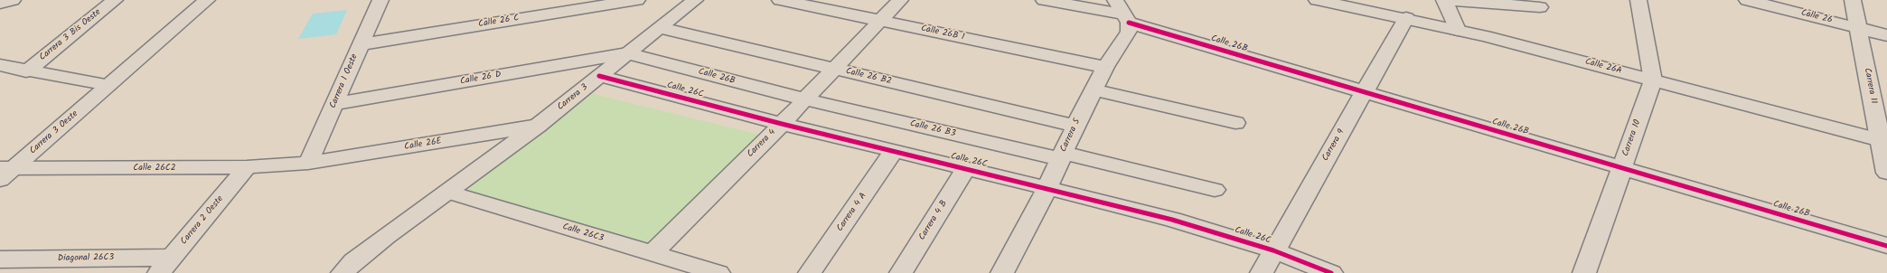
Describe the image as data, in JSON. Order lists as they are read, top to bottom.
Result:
{
  "streets": {
    "street": [
      "Calle 26",
      "Calle 26 C",
      "Calle 26B 1",
      "Carrera 3 Bis Oeste",
      "Calle 26B",
      "Calle 26A",
      "Calle 26 B2",
      "Calle 26 D",
      "Carrera 1 Oeste",
      "Carrera 11",
      "Calle 26C",
      "Carrera 3",
      "Calle 26 B3",
      "Carrera 3 Oeste",
      "Carrera 5",
      "Carrera 10",
      "Carrera 4",
      "Calle 26E",
      "Carrera 9",
      "Calle 26C2",
      "Carrera 4 A",
      "Carrera 2 Oeste",
      "Carrera 4 B",
      "Calle 26C3",
      "Diagonal 26C3"
    ]
  },
  "crossings": [
    ["Calle 26", "Carrera 11"],
    ["Calle 26 C", "Carrera 1 Oeste"],
    ["Calle 26B 1", "Carrera 5"],
    ["Calle 26B 1", "Carrera 4"],
    ["Calle 26B", "Calle 26 D"],
    ["Calle 26B", "Carrera 3"],
    ["Calle 26B", "Calle 26 B3"],
    ["Calle 26B", "Carrera 5"],
    ["Calle 26B", "Carrera 10"],
    ["Calle 26B", "Carrera 4"],
    ["Calle 26B", "Carrera 9"],
    ["Calle 26A", "Carrera 11"],
    ["Calle 26A", "Carrera 10"],
    ["Calle 26A", "Carrera 9"],
    ["Calle 26 B2", "Carrera 3"],
    ["Calle 26 B2", "Carrera 5"],
    ["Calle 26 B2", "Carrera 4"],
    ["Calle 26 D", "Carrera 1 Oeste"],
    ["Calle 26 D", "Carrera 3"],
    ["Carrera 1 Oeste", "Calle 26E"],
    ["Carrera 1 Oeste", "Calle 26C2"],
    ["Calle 26C", "Carrera 3"],
    ["Calle 26C", "Carrera 5"],
    ["Calle 26C", "Carrera 4"],
    ["Calle 26C", "Carrera 9"],
    ["Calle 26C", "Carrera 4 A"],
    ["Calle 26C", "Carrera 4 B"],
    ["Carrera 3", "Calle 26E"],
    ["Carrera 3", "Calle 26C3"],
    ["Calle 26 B3", "Carrera 5"],
    ["Calle 26 B3", "Carrera 4"],
    ["Carrera 3 Oeste", "Calle 26C2"],
    ["Carrera 4", "Calle 26C3"],
    ["Calle 26E", "Calle 26C2"],
    ["Calle 26C2", "Carrera 2 Oeste"],
    ["Carrera 2 Oeste", "Diagonal 26C3"]
  ]
}
